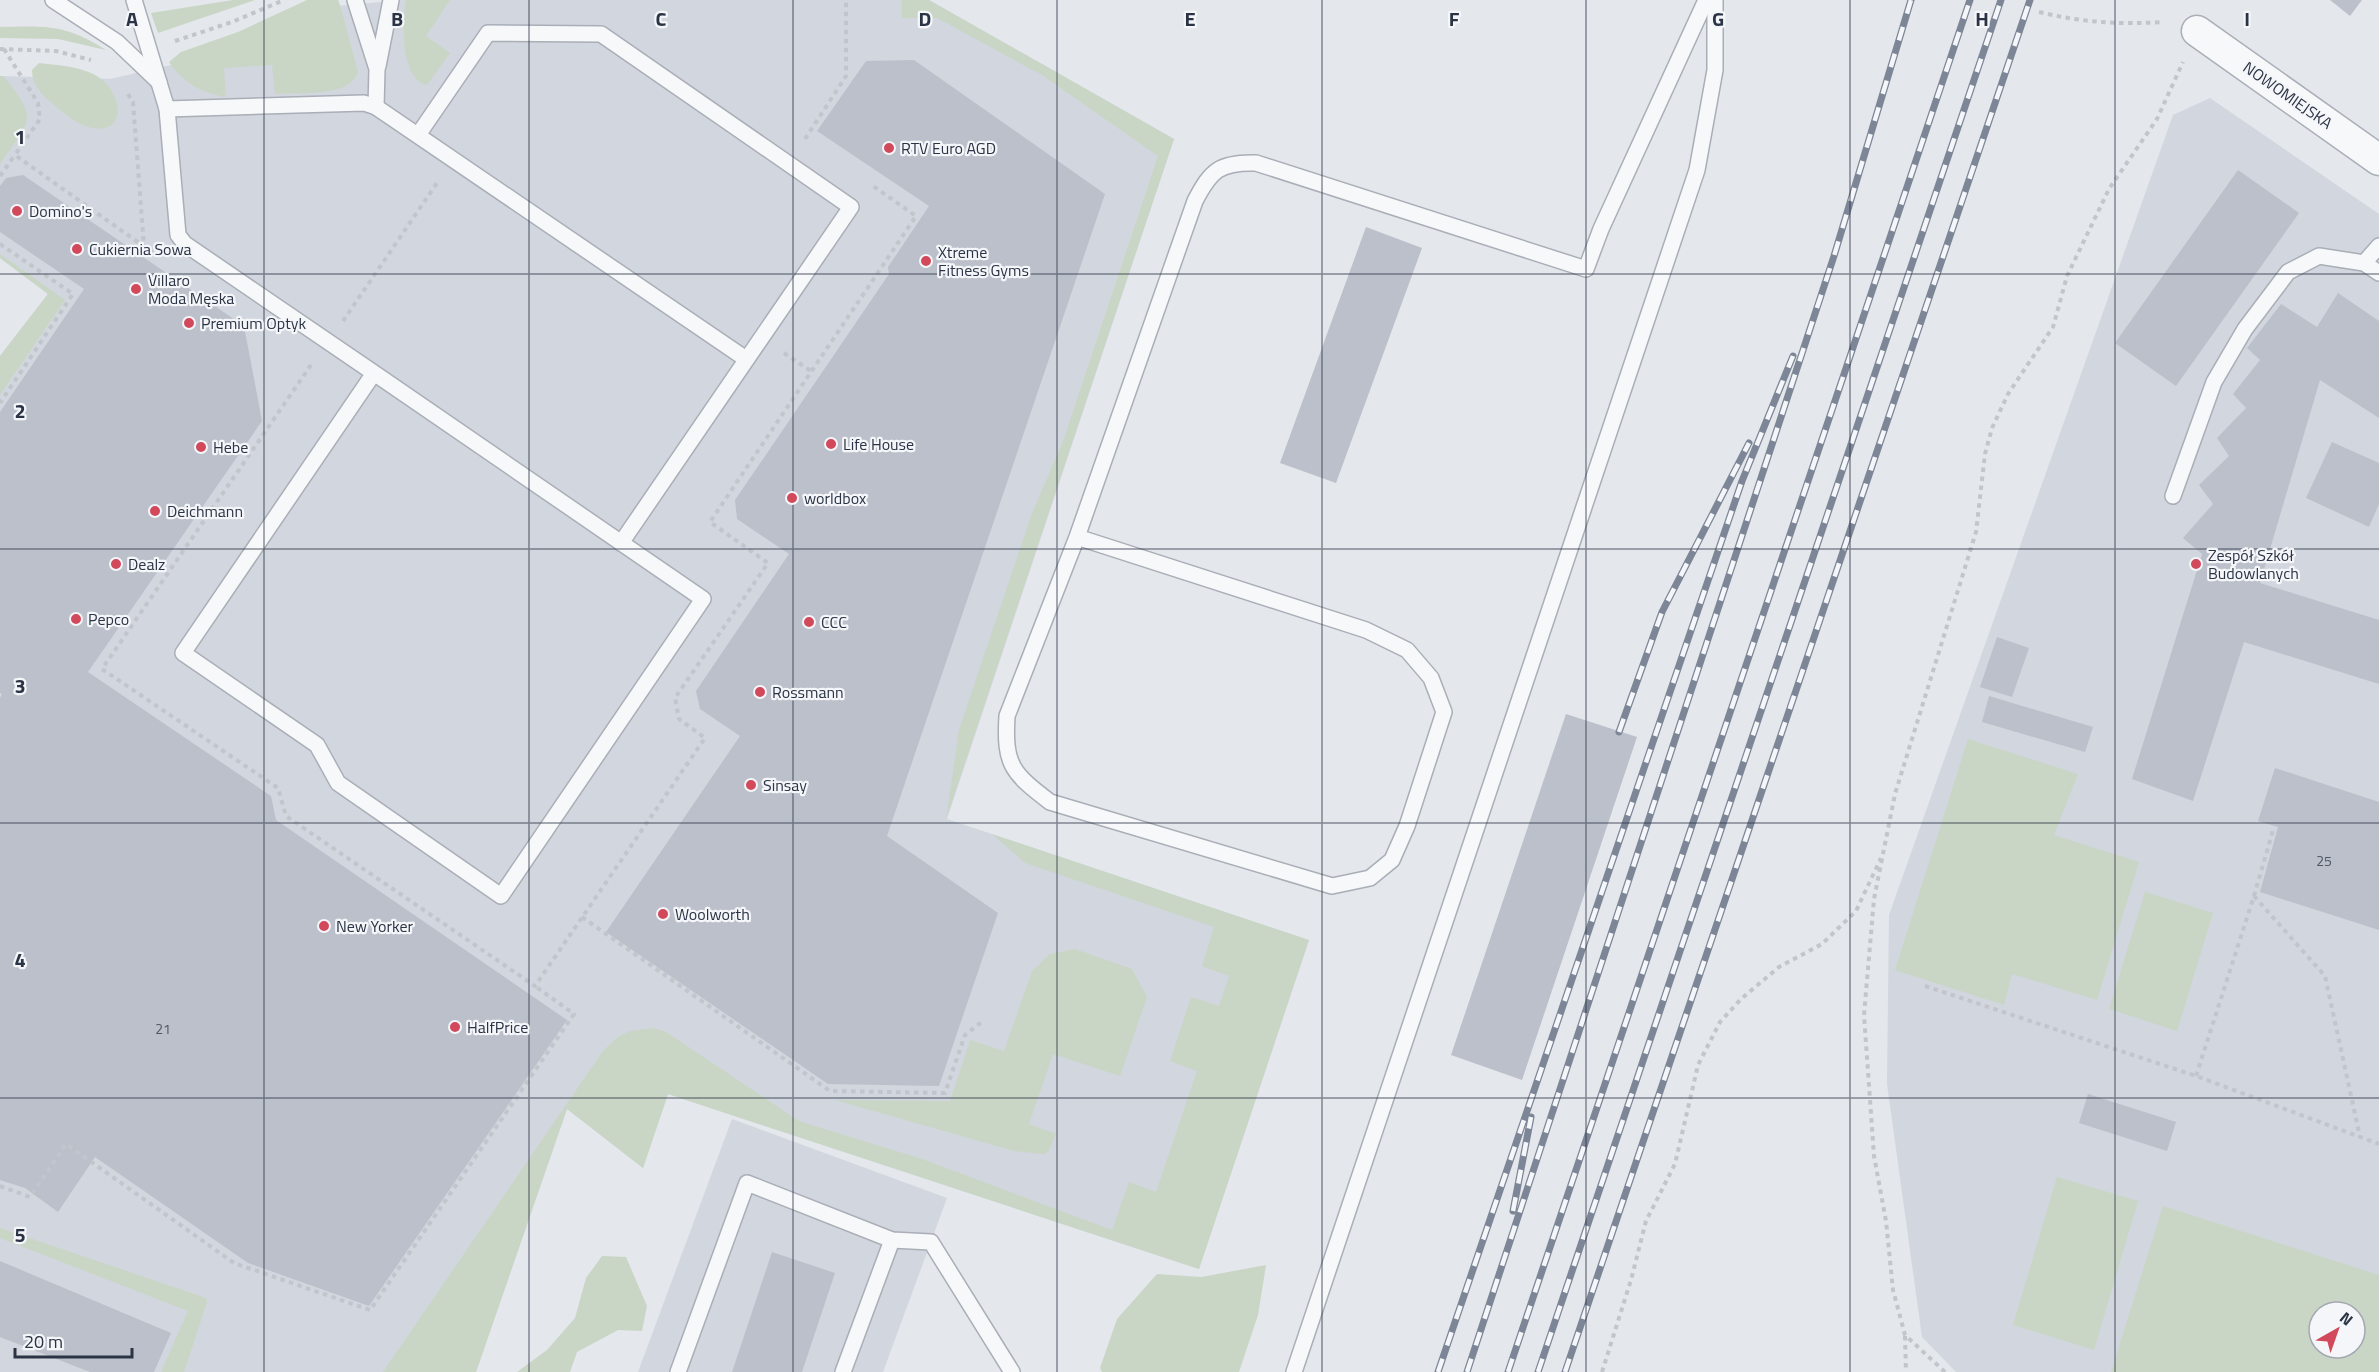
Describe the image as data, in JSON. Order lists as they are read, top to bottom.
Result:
{
  "streets": {
    "street": ["NOWOMIEJSKA"]
  },
  "places": [
    "RTV Euro AGD",
    "Domino's",
    "Cukiernia Sowa",
    "Xtreme Fitness Gyms",
    "Villaro Moda Męska",
    "Premium Optyk",
    "Life House",
    "Hebe",
    "worldbox",
    "Deichmann",
    "Dealz",
    "Zespół Szkół Budowlanych",
    "Pepco",
    "CCC",
    "Rossmann",
    "Sinsay",
    "Woolworth",
    "New Yorker",
    "HalfPrice"
  ],
  "house_numbers": ["25", "21"],
  "scale_bar": "20 m",
  "north": "top right",
  "grid": {
    "columns": [
      "A",
      "B",
      "C",
      "D",
      "E",
      "F",
      "G",
      "H",
      "I"
    ],
    "rows": [
      "1",
      "2",
      "3",
      "4",
      "5"
    ]
  }
}
